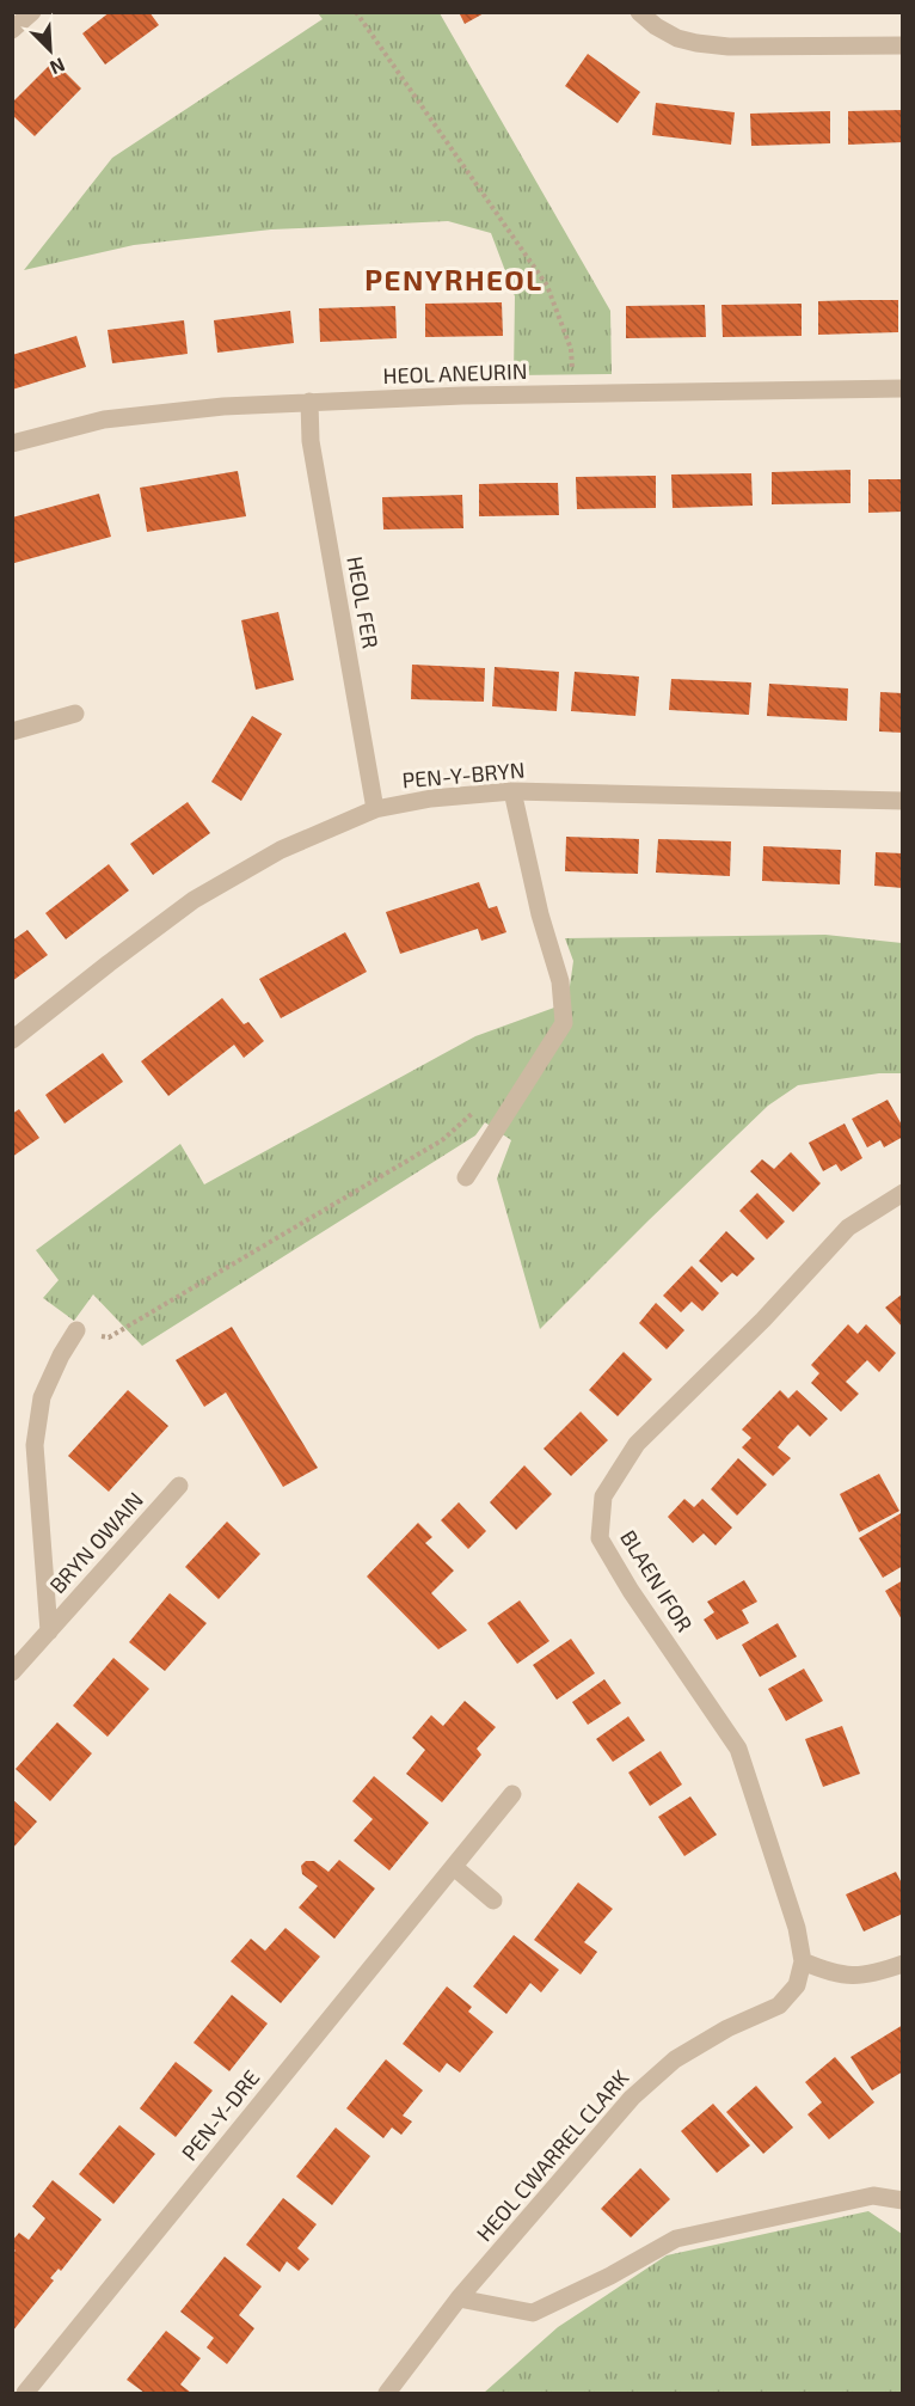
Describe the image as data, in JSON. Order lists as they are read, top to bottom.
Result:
{
  "streets": {
    "street": [
      "HEOL ANEURIN",
      "HEOL FER",
      "PEN-Y-BRYN",
      "BRYN OWAIN",
      "BLAEN IFOR",
      "PEN-Y-DRE",
      "HEOL CWARREL CLARK"
    ]
  },
  "crossings": [
    ["HEOL ANEURIN", "HEOL FER"],
    ["HEOL FER", "PEN-Y-BRYN"],
    ["BLAEN IFOR", "HEOL CWARREL CLARK"]
  ],
  "districts": ["PENYRHEOL"],
  "north": "bottom right"
}
